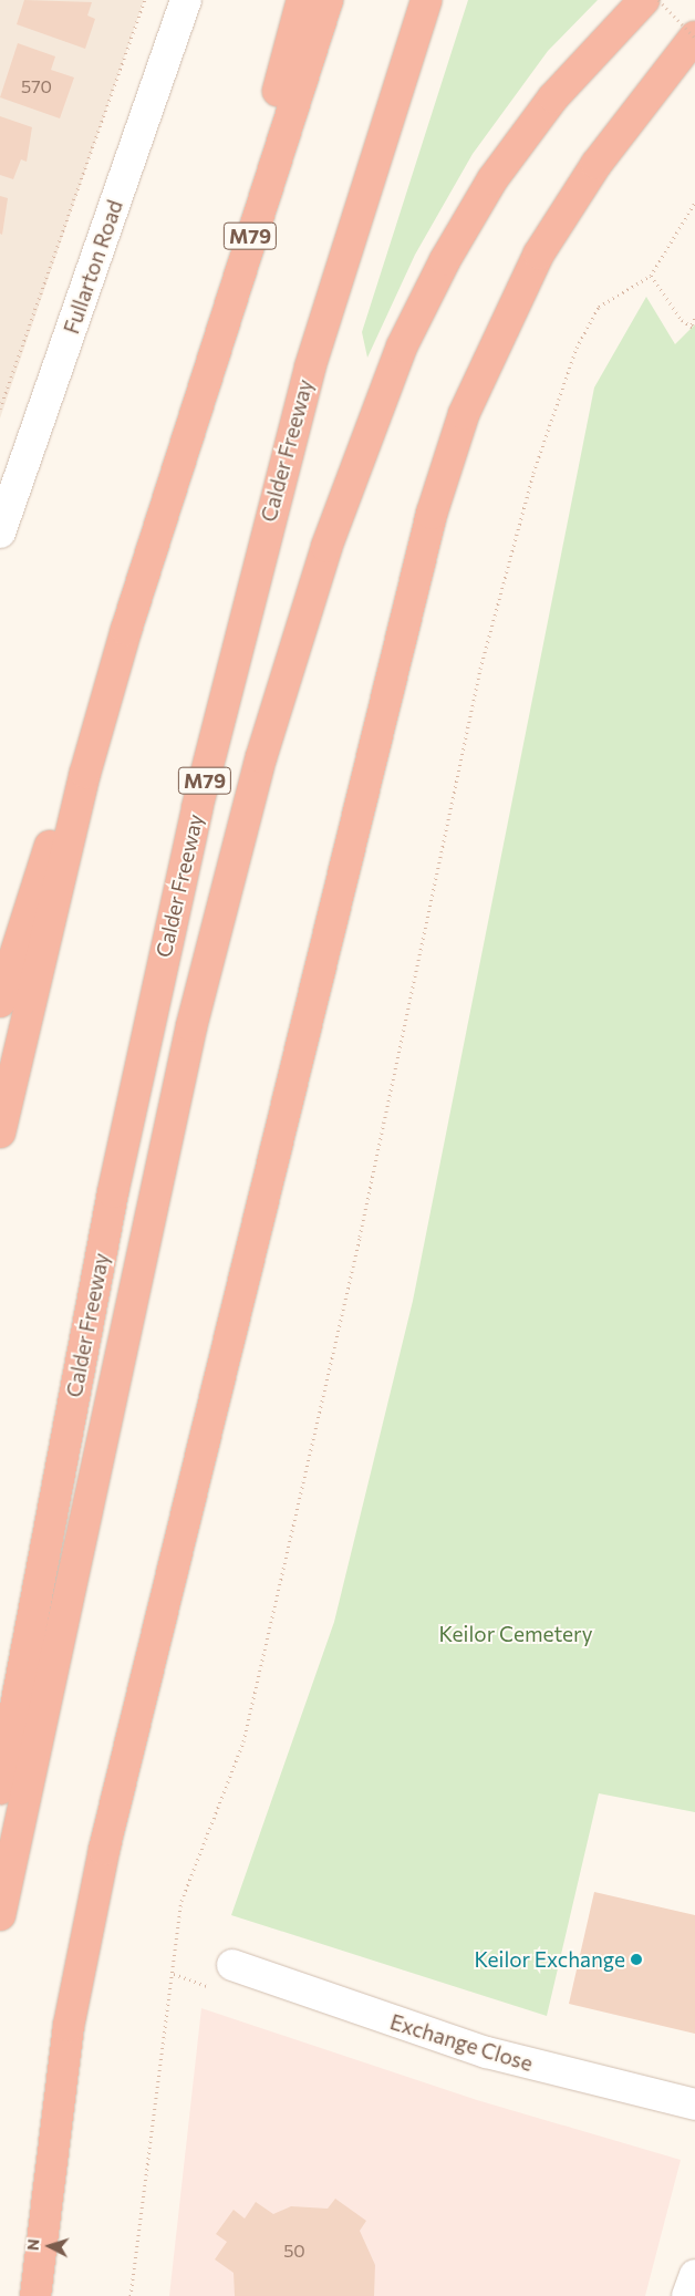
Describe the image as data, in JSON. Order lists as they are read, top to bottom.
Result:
{
  "streets": {
    "highway": ["M79", "Calder Freeway"],
    "main road": ["Fullarton Road", "Exchange Close"]
  },
  "parks": ["Keilor Cemetery"],
  "places": ["Keilor Exchange"],
  "house_numbers": ["570", "50"],
  "north": "left"
}
